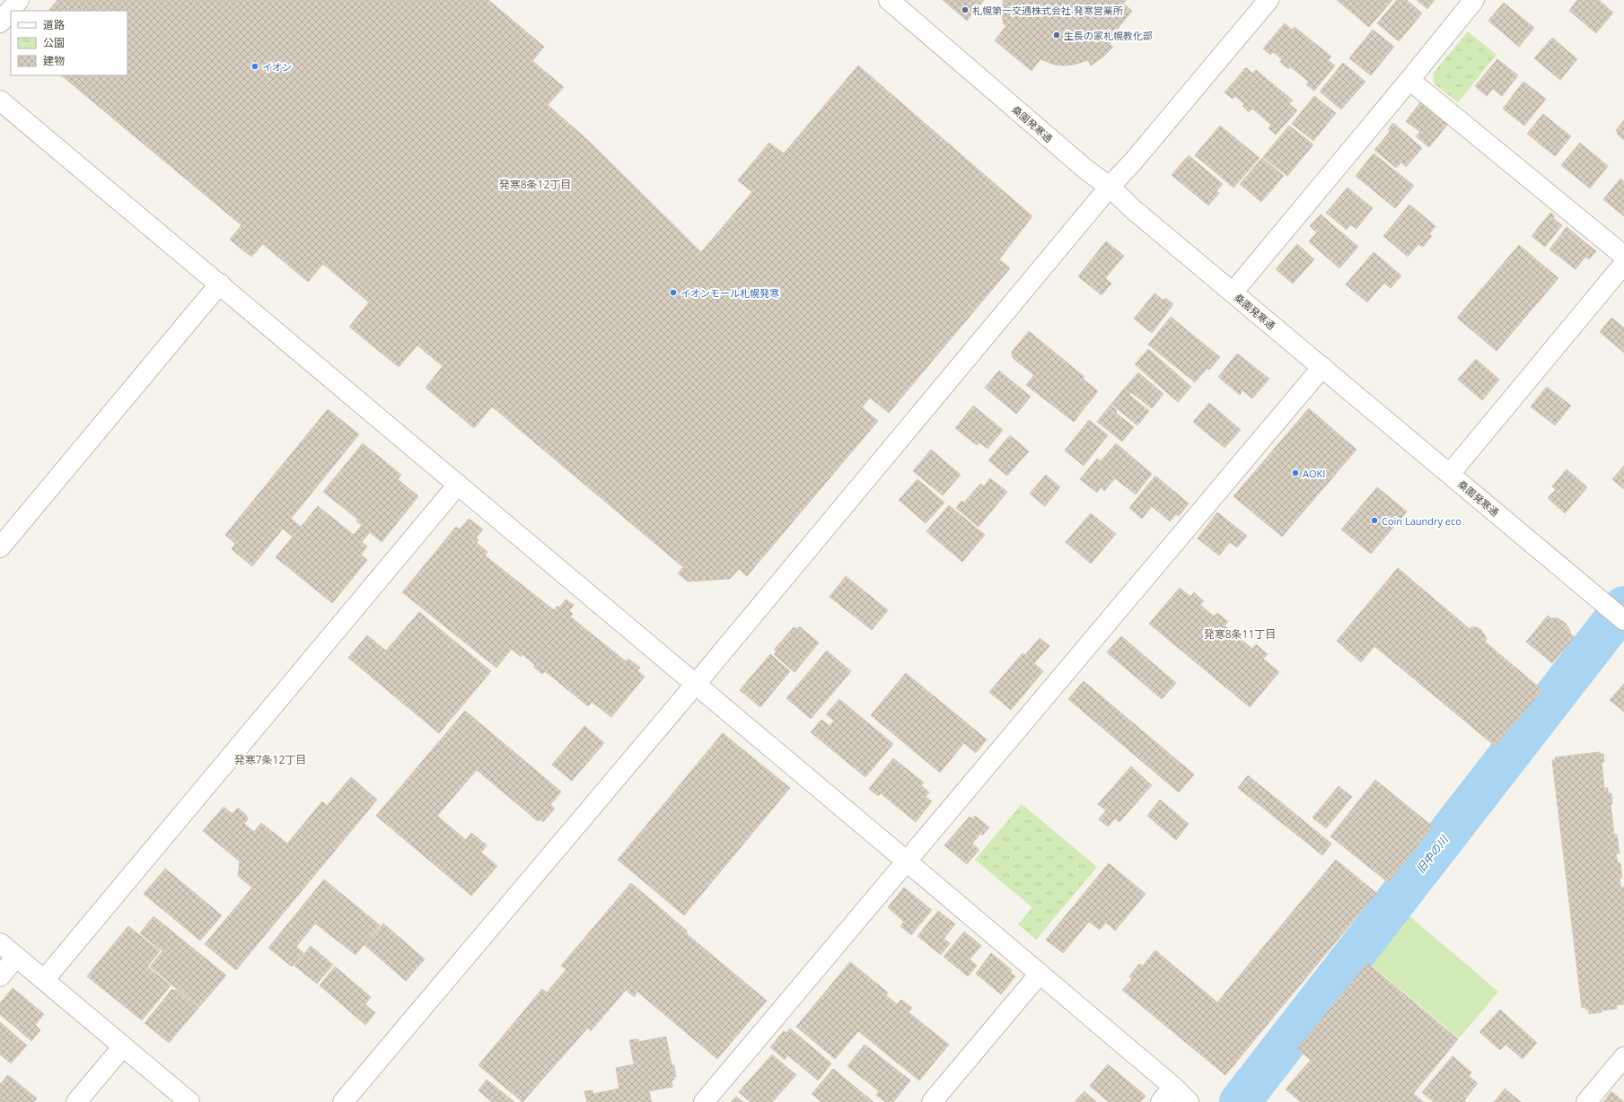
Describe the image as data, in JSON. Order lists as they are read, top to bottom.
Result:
{
  "streets": {
    "street": ["桑園発寒通"]
  },
  "districts": ["発寒8条12丁目", "発寒8条11丁目", "発寒7条12丁目"],
  "water": ["旧中の川"],
  "places": [
    "札幌第一交通株式会社 発寒営業所",
    "生長の家札幌教化部",
    "イオン",
    "イオンモール札幌発寒",
    "AOKI",
    "Coin Laundry eco"
  ],
  "legend": ["道路", "公園", "建物"]
}
